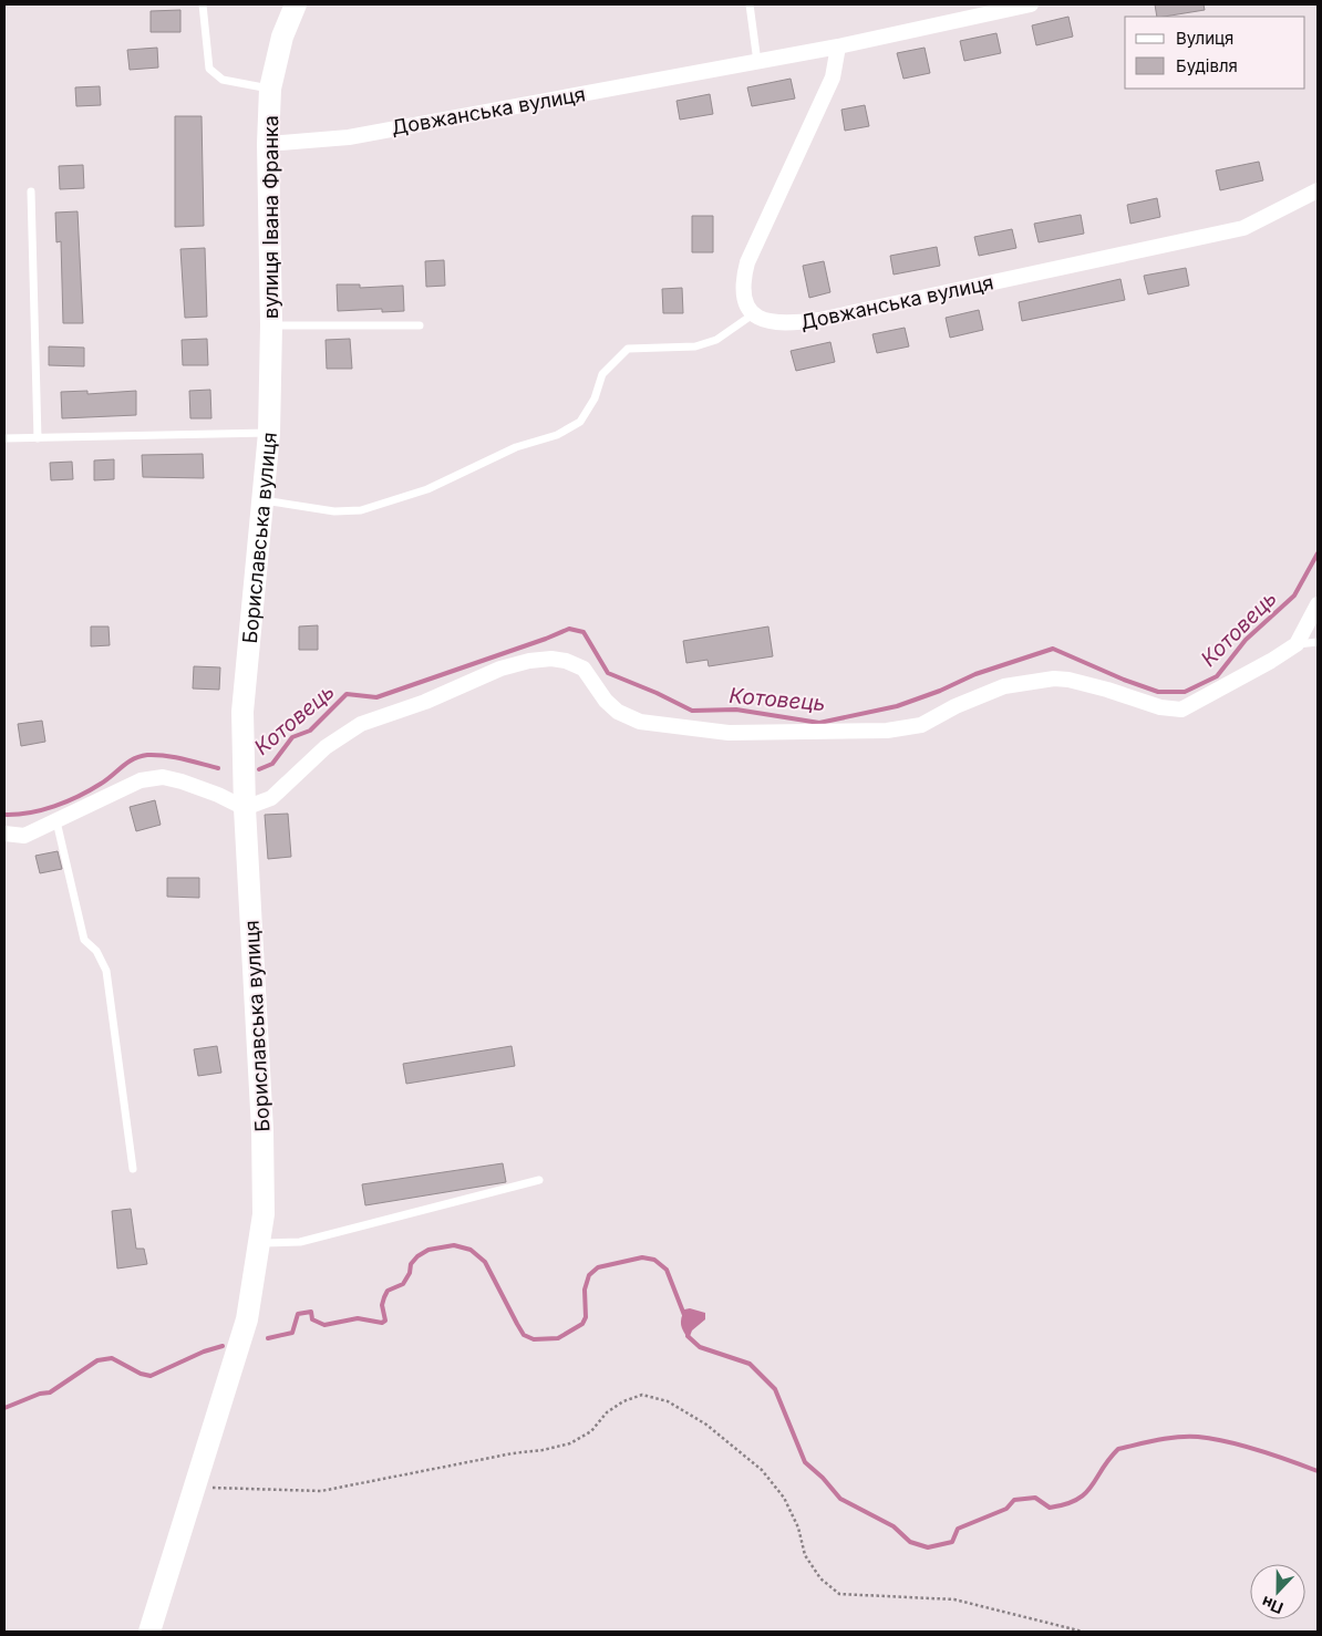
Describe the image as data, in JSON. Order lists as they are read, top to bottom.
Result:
{
  "streets": {
    "main road": ["вулиця Івана Франка", "Бориславська вулиця"],
    "street": ["Довжанська вулиця"]
  },
  "crossings": [
    ["Довжанська вулиця", "вулиця Івана Франка"],
    ["вулиця Івана Франка", "Бориславська вулиця"]
  ],
  "water": ["Котовець"],
  "legend": ["Вулиця", "Будівля"],
  "north": "bottom"
}
